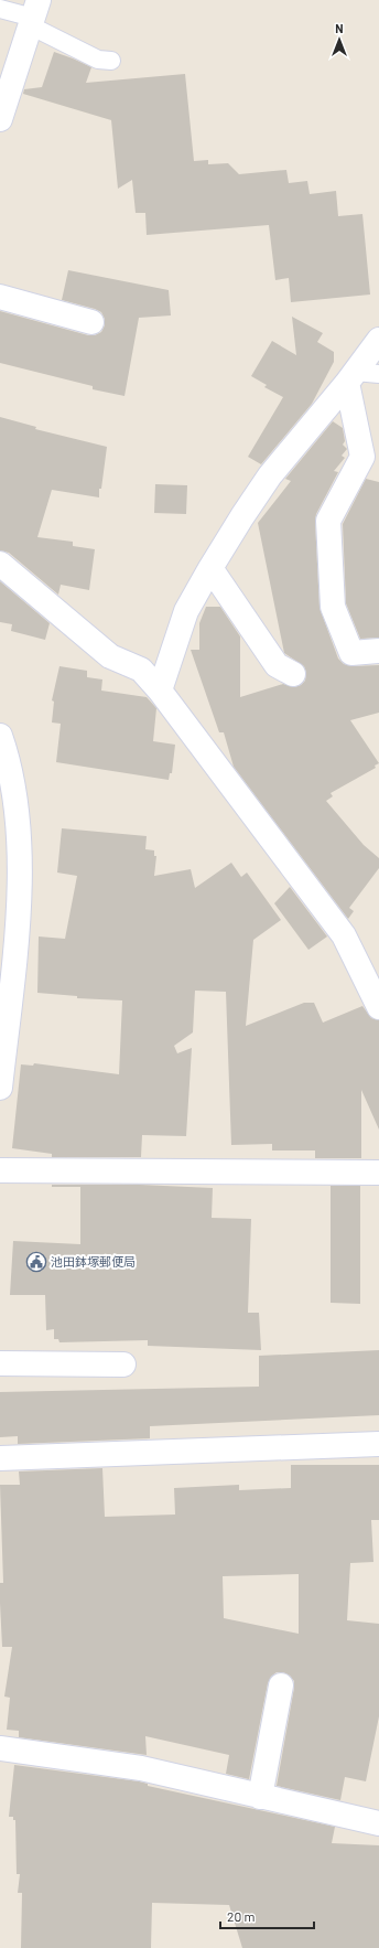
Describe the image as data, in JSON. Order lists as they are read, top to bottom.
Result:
{
  "places": {
    "public building": ["池田鉢塚郵便局"]
  },
  "scale_bar": "20 m",
  "north": "top"
}
